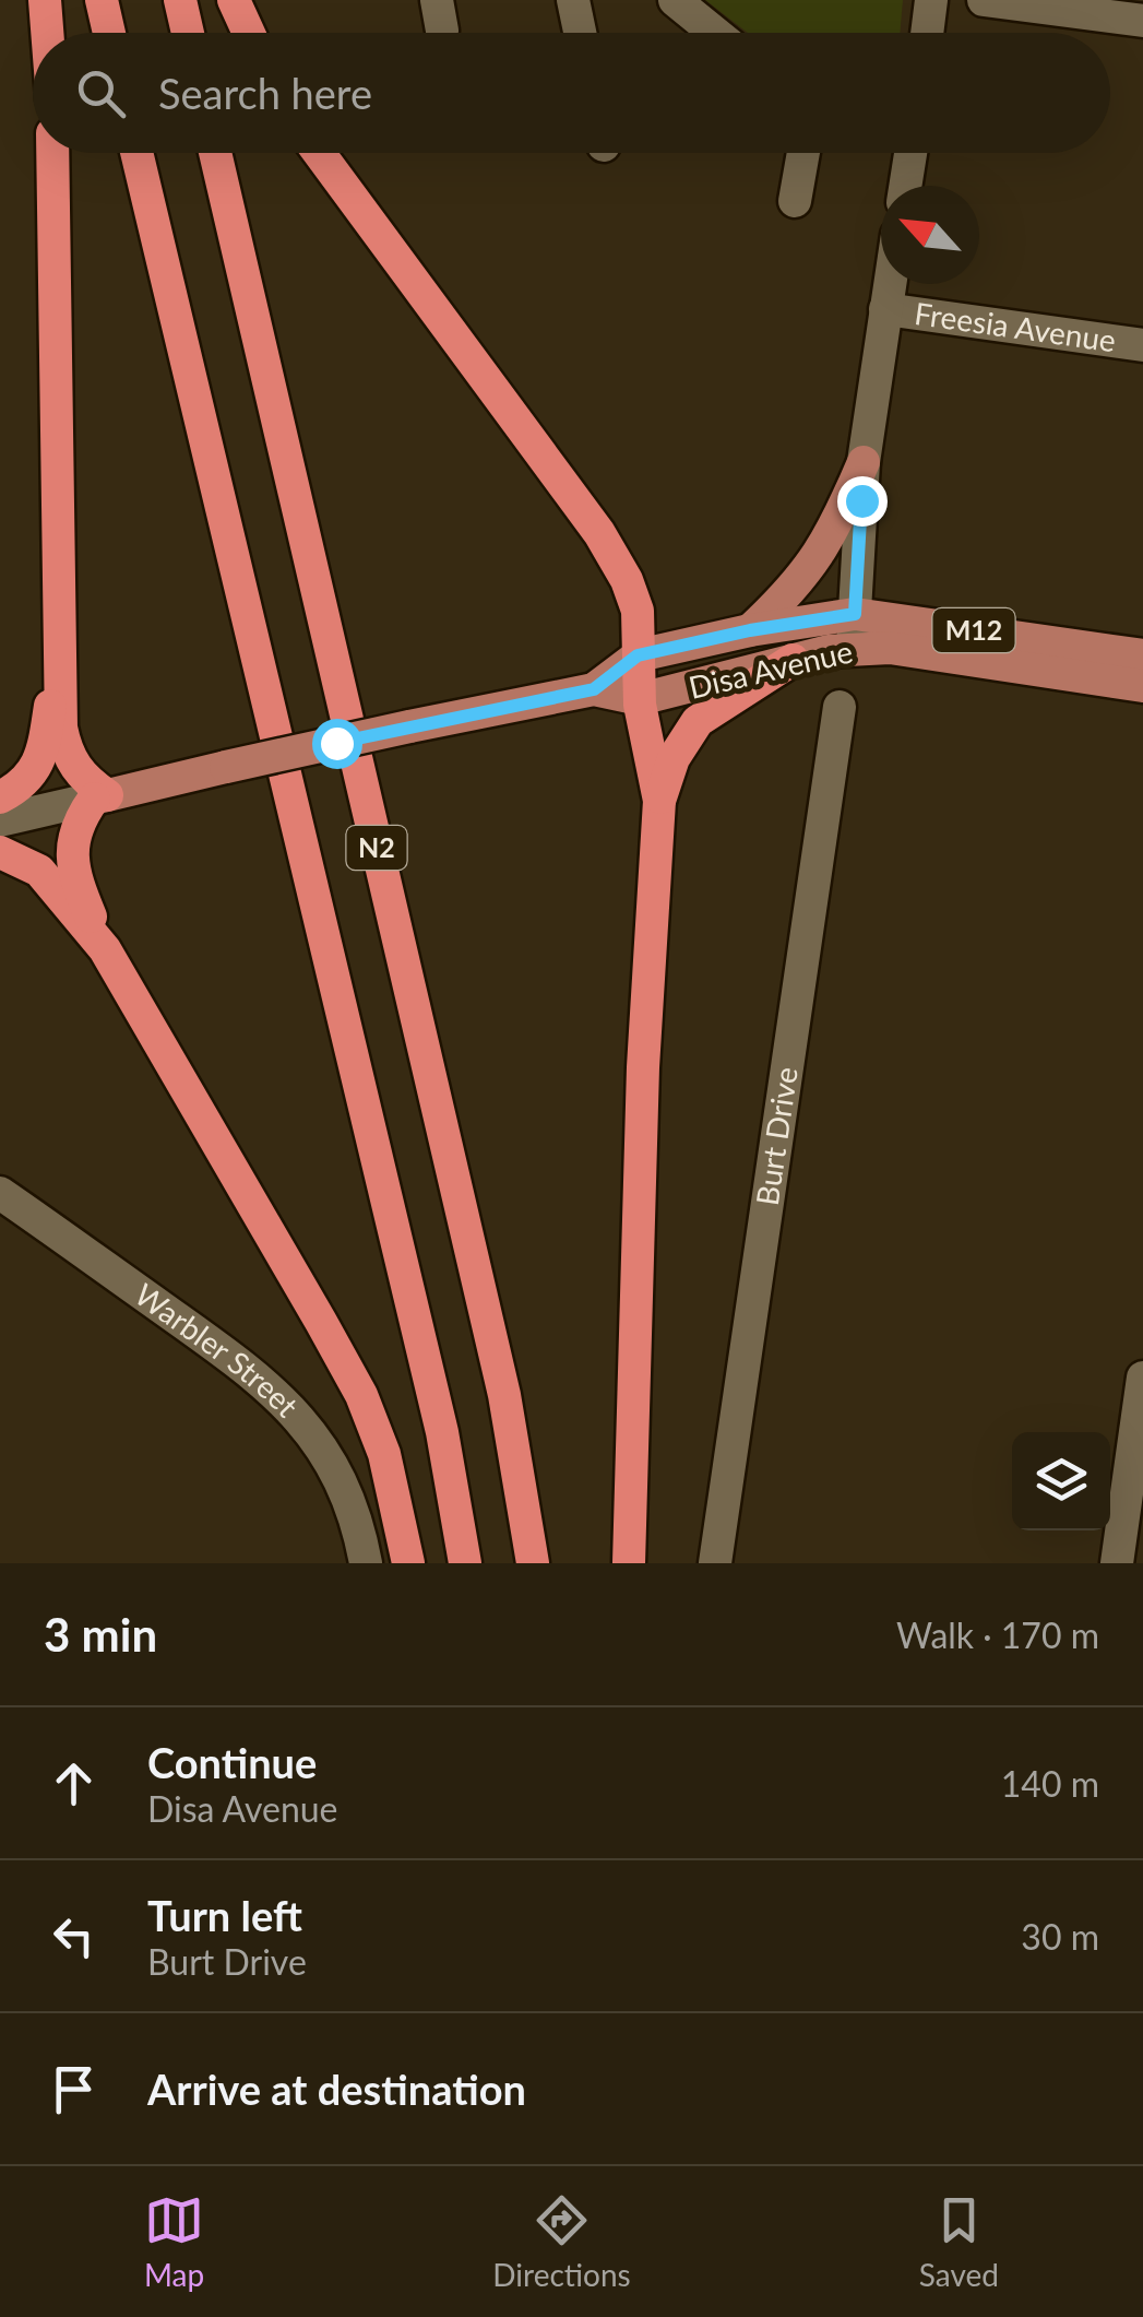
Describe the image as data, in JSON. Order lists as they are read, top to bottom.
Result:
{
  "streets": {
    "highway": ["N2"],
    "main road": ["M12", "Disa Avenue"],
    "street": ["Freesia Avenue", "Burt Drive", "Warbler Street"]
  },
  "north": "top left",
  "page": {
    "search": "Search here",
    "heading": ["3 min", "Walk · 170 m"],
    "list": [
      ["Continue", "Disa Avenue", "140 m"],
      ["Turn left", "Burt Drive", "30 m"],
      "Arrive at destination"
    ],
    "nav": ["Map", "Directions", "Saved"]
  }
}
